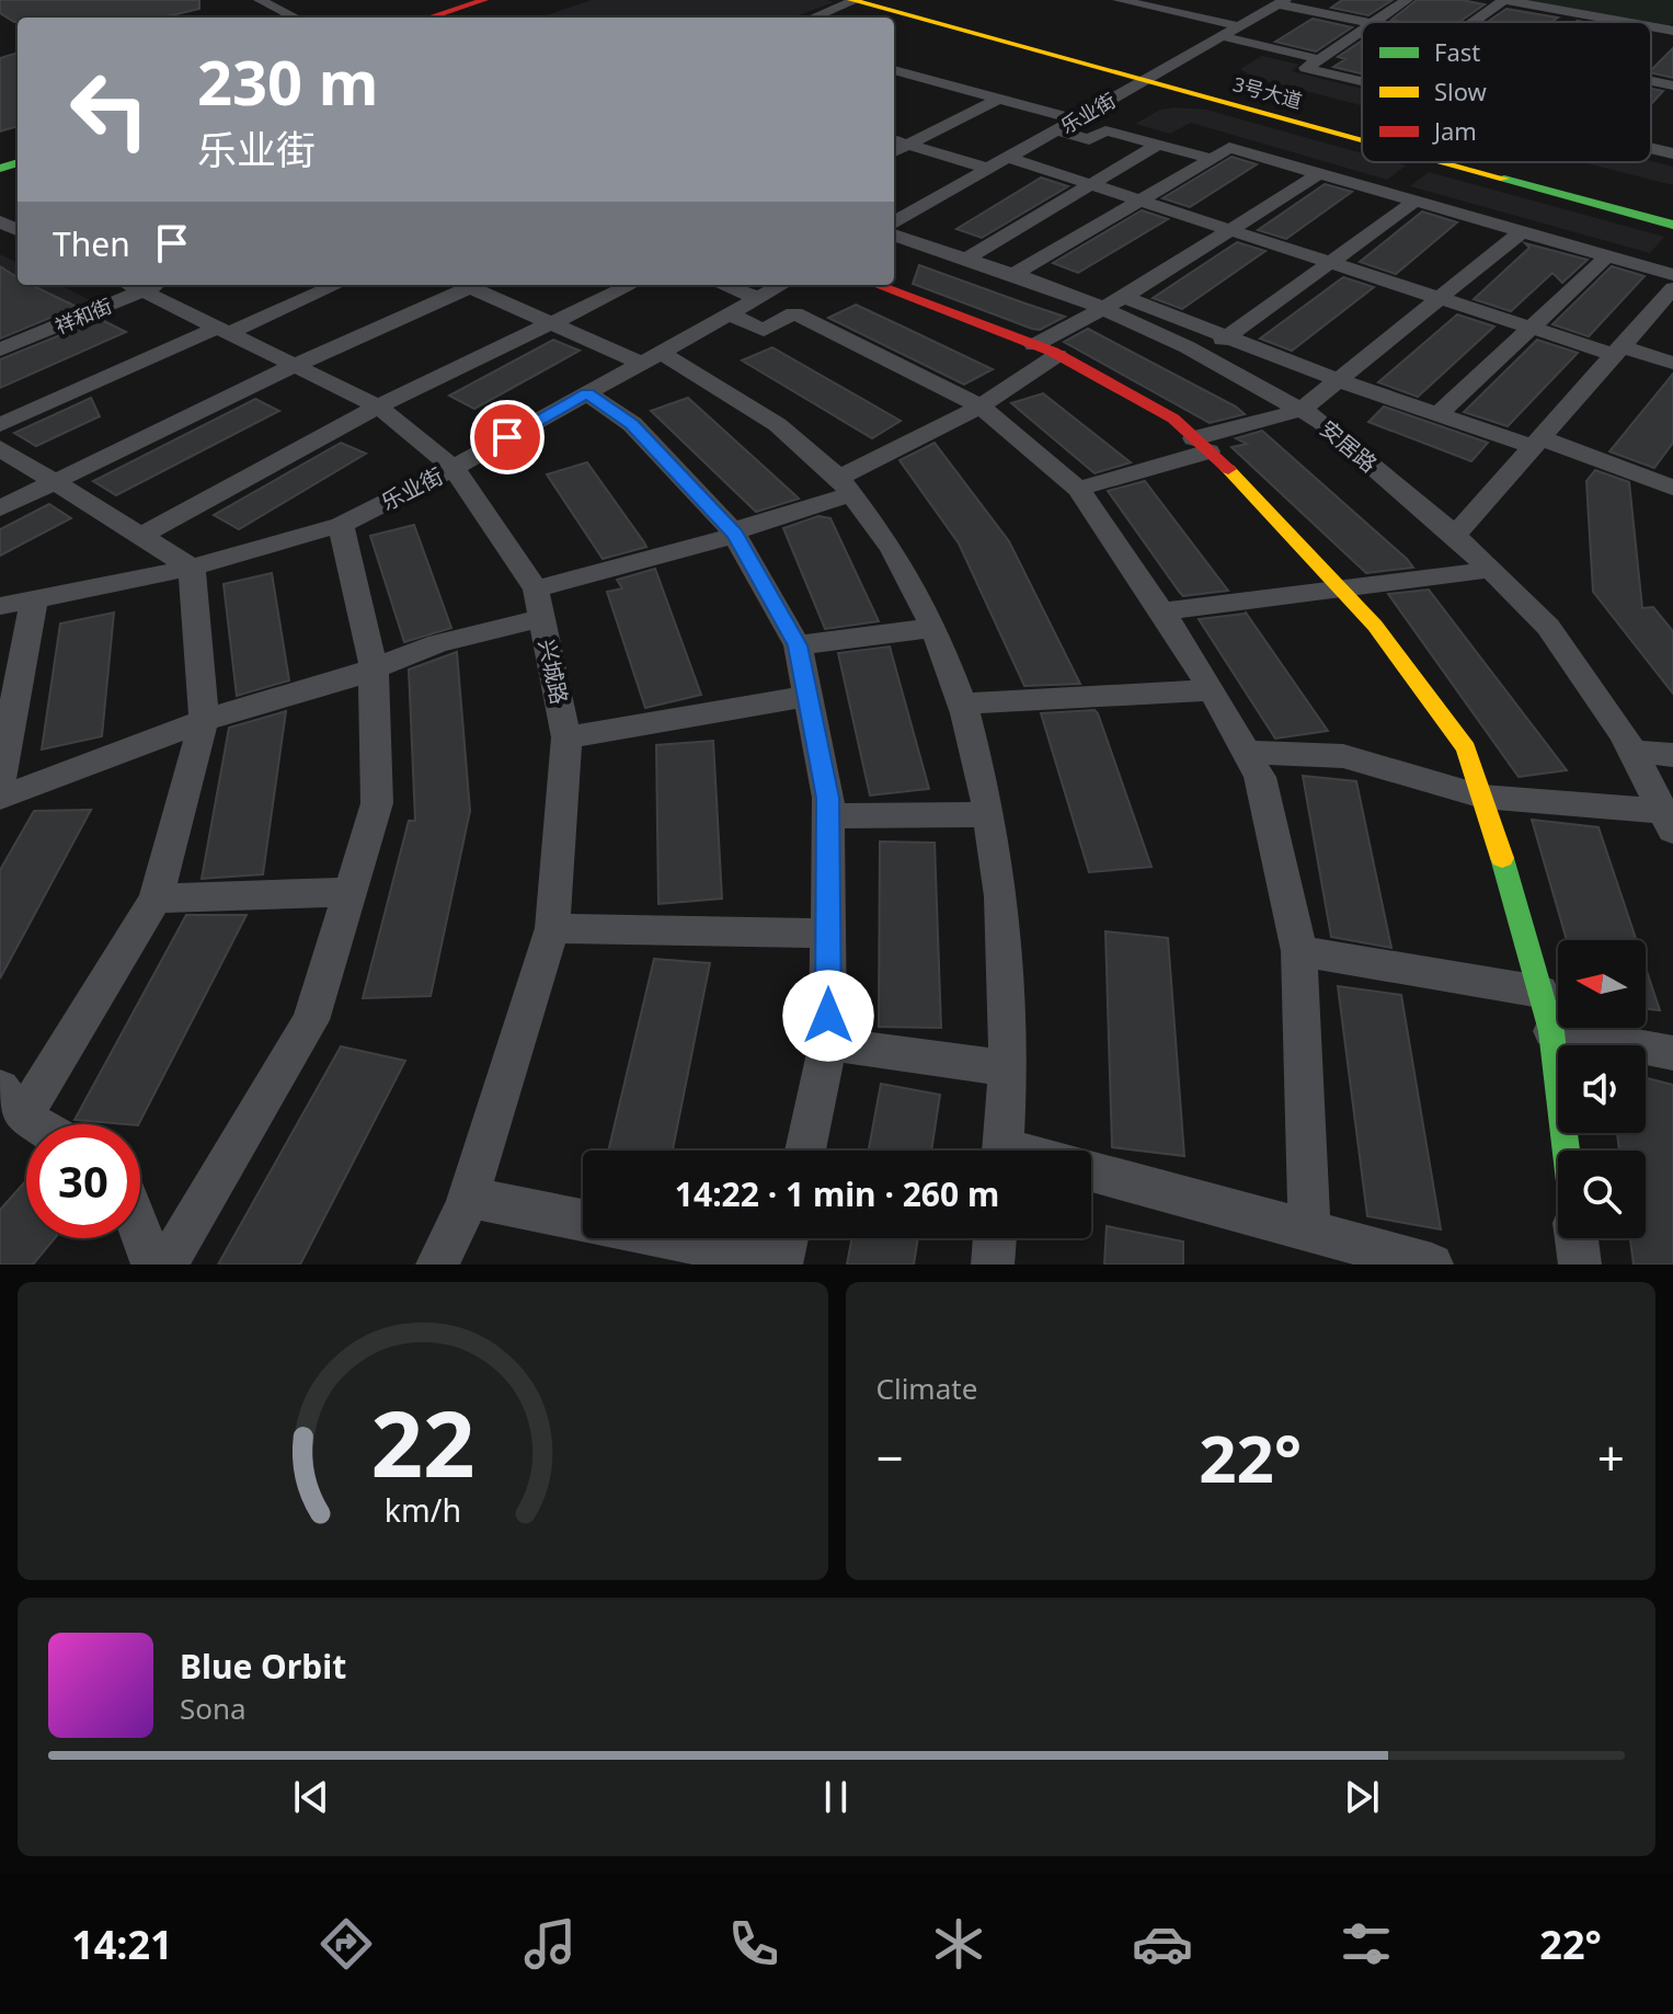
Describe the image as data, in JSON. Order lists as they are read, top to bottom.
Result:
{
  "streets": {
    "main road": ["3号大道"],
    "street": [
      "乐业街",
      "祥和街",
      "安居路",
      "兴城路"
    ]
  },
  "crossings": [
    ["3号大道", "乐业街"],
    ["乐业街", "兴城路"]
  ],
  "legend": ["Fast", "Slow", "Jam"],
  "north": "left",
  "page": {
    "turn": ["230 m", "乐业街"],
    "then": "Then",
    "limit": "30",
    "trip": "14:22 · 1 min · 260 m",
    "tile": "Climate",
    "heat": ["−", "22°", "+"],
    "song": ["Blue Orbit", "Sona"],
    "tabs": ["14:21", "22°"],
    "gauge": ["22", "km/h"]
  }
}
